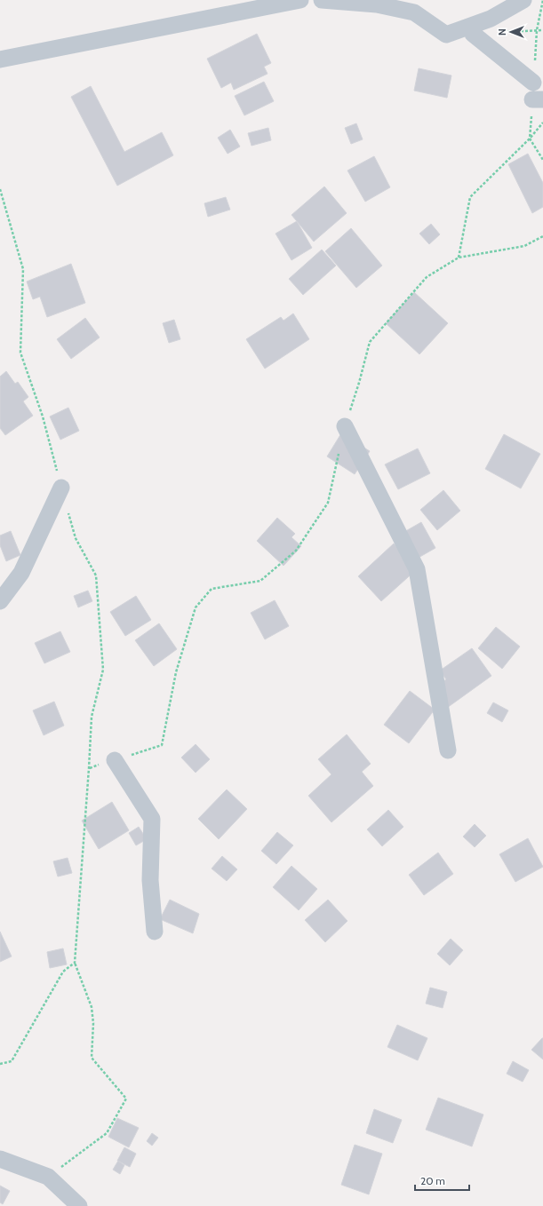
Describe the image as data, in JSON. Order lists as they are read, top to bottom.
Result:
{
  "scale_bar": "20 m",
  "north": "left"
}
